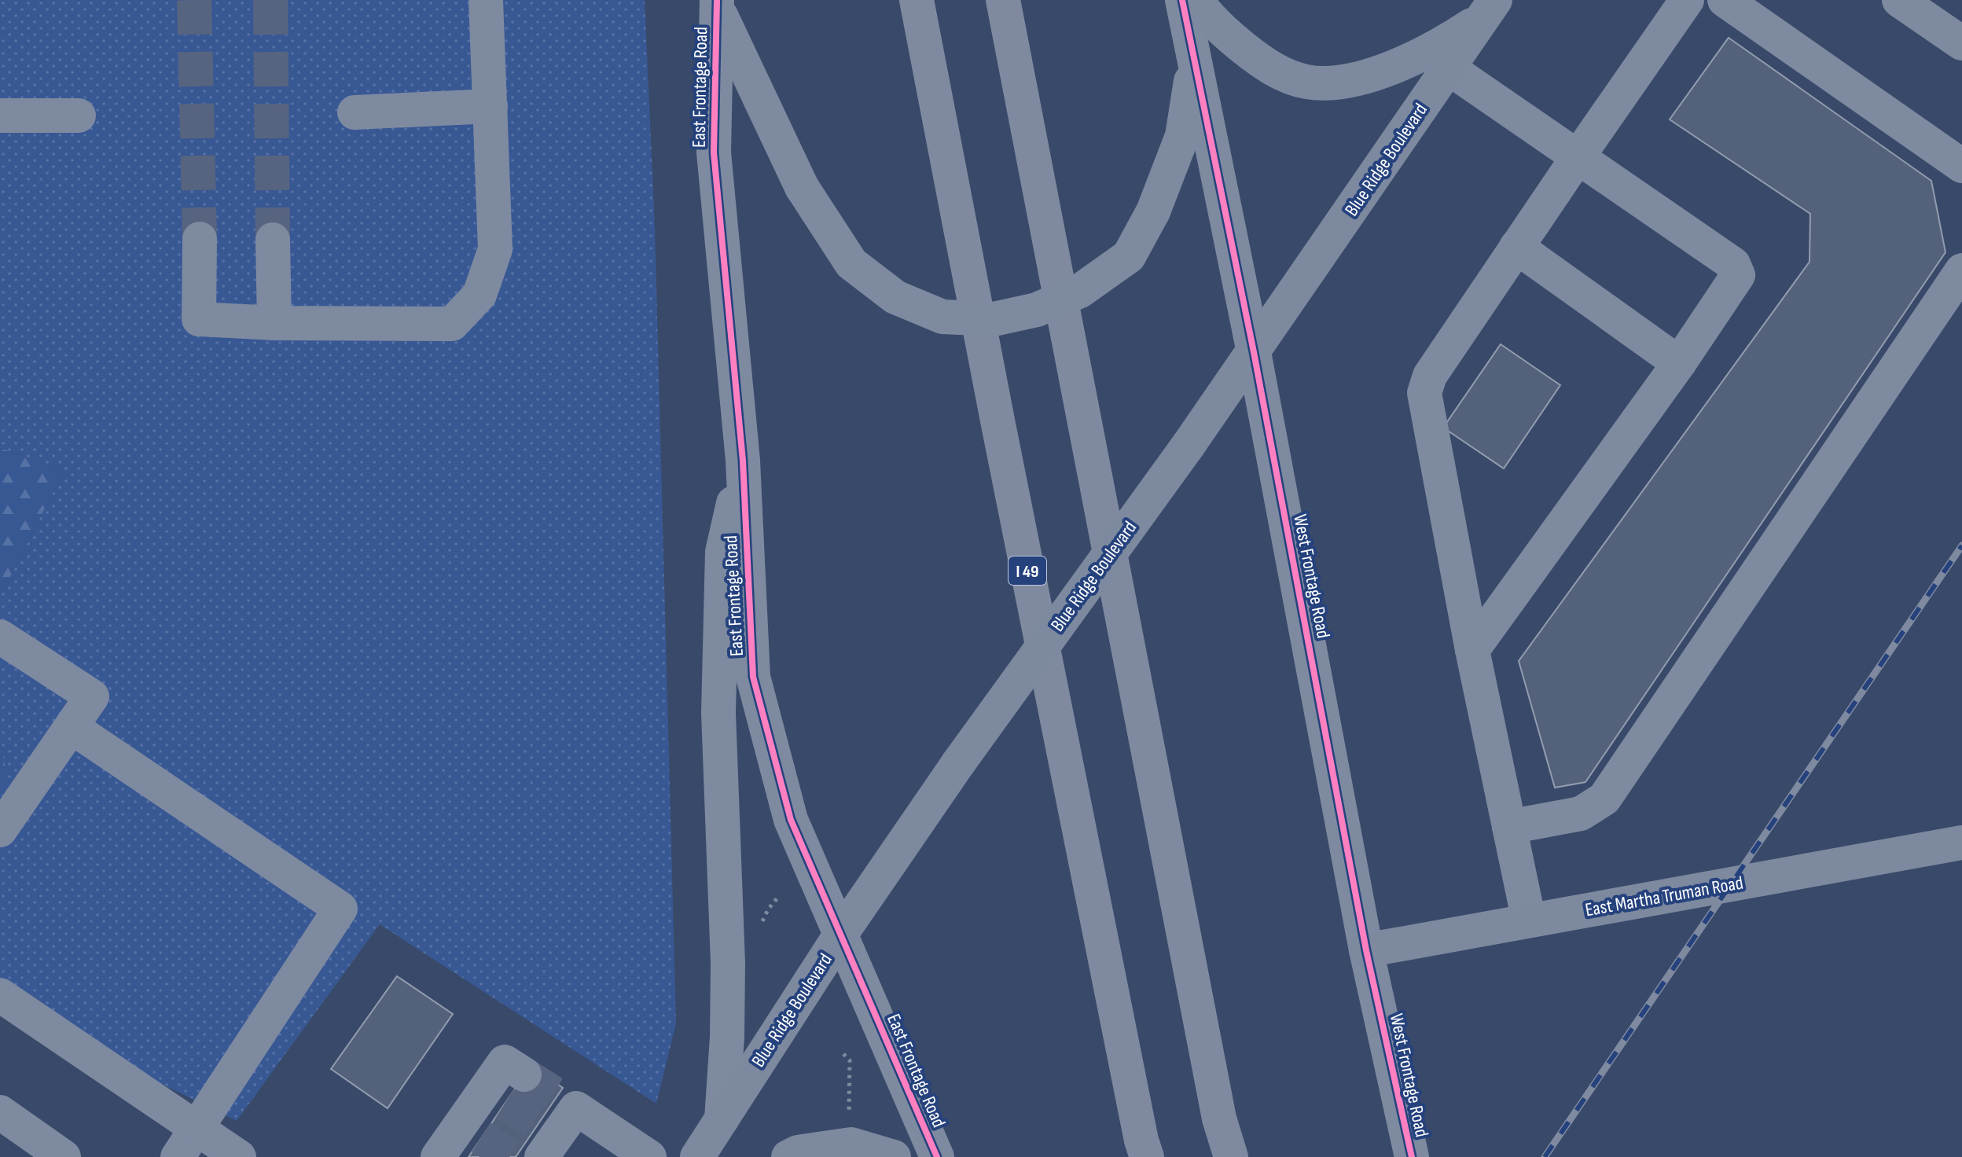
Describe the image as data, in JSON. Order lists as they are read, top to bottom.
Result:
{
  "streets": {
    "highway": ["I 49"],
    "main road": ["Blue Ridge Boulevard", "East Martha Truman Road"],
    "street": ["East Frontage Road", "West Frontage Road"]
  },
  "crossings": [
    ["East Frontage Road", "Blue Ridge Boulevard"],
    ["Blue Ridge Boulevard", "West Frontage Road"],
    ["West Frontage Road", "East Martha Truman Road"]
  ]
}
